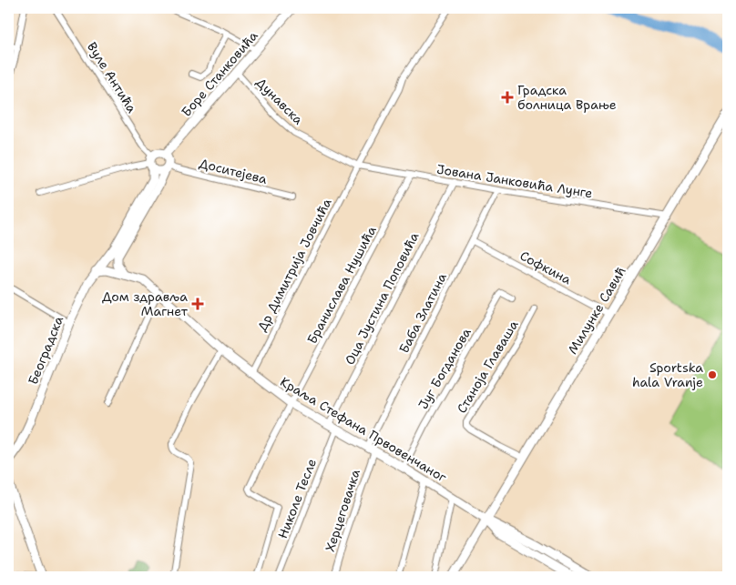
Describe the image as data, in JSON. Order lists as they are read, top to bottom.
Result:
{
  "streets": {
    "street": [
      "Боре Станковића",
      "Вуле Антића",
      "Дунавска",
      "Доситејева",
      "Јована Јанковића Лунге",
      "Др Димитрија Јовчића",
      "Софкина",
      "Бранислава Нушића",
      "Оца Јустина Поповића",
      "Милунке Савић",
      "Баба Златина",
      "Београдска",
      "Станоја Главаша",
      "Југ Богданова",
      "Краља Стефана Првовенчаног",
      "Николе Тесле",
      "Херцеговачка"
    ]
  },
  "crossings": [
    ["Боре Станковића", "Вуле Антића"],
    ["Боре Станковића", "Дунавска"],
    ["Боре Станковића", "Доситејева"],
    ["Боре Станковића", "Београдска"],
    ["Вуле Антића", "Доситејева"],
    ["Вуле Антића", "Београдска"],
    ["Дунавска", "Јована Јанковића Лунге"],
    ["Дунавска", "Др Димитрија Јовчића"],
    ["Доситејева", "Београдска"],
    ["Јована Јанковића Лунге", "Др Димитрија Јовчића"],
    ["Јована Јанковића Лунге", "Бранислава Нушића"],
    ["Јована Јанковића Лунге", "Оца Јустина Поповића"],
    ["Јована Јанковића Лунге", "Милунке Савић"],
    ["Јована Јанковића Лунге", "Баба Златина"],
    ["Др Димитрија Јовчића", "Краља Стефана Првовенчаног"],
    ["Софкина", "Милунке Савић"],
    ["Софкина", "Баба Златина"],
    ["Бранислава Нушића", "Краља Стефана Првовенчаног"],
    ["Оца Јустина Поповића", "Краља Стефана Првовенчаног"],
    ["Оца Јустина Поповића", "Николе Тесле"],
    ["Милунке Савић", "Станоја Главаша"],
    ["Милунке Савић", "Краља Стефана Првовенчаног"],
    ["Баба Златина", "Краља Стефана Првовенчаног"],
    ["Баба Златина", "Херцеговачка"],
    ["Београдска", "Краља Стефана Првовенчаног"],
    ["Југ Богданова", "Краља Стефана Првовенчаног"],
    ["Краља Стефана Првовенчаног", "Николе Тесле"],
    ["Краља Стефана Првовенчаног", "Херцеговачка"]
  ],
  "places": {
    "health": ["Градска болница Врање", "Дом здравља Магнет"],
    "other": ["Sportska hala Vranje"]
  }
}
